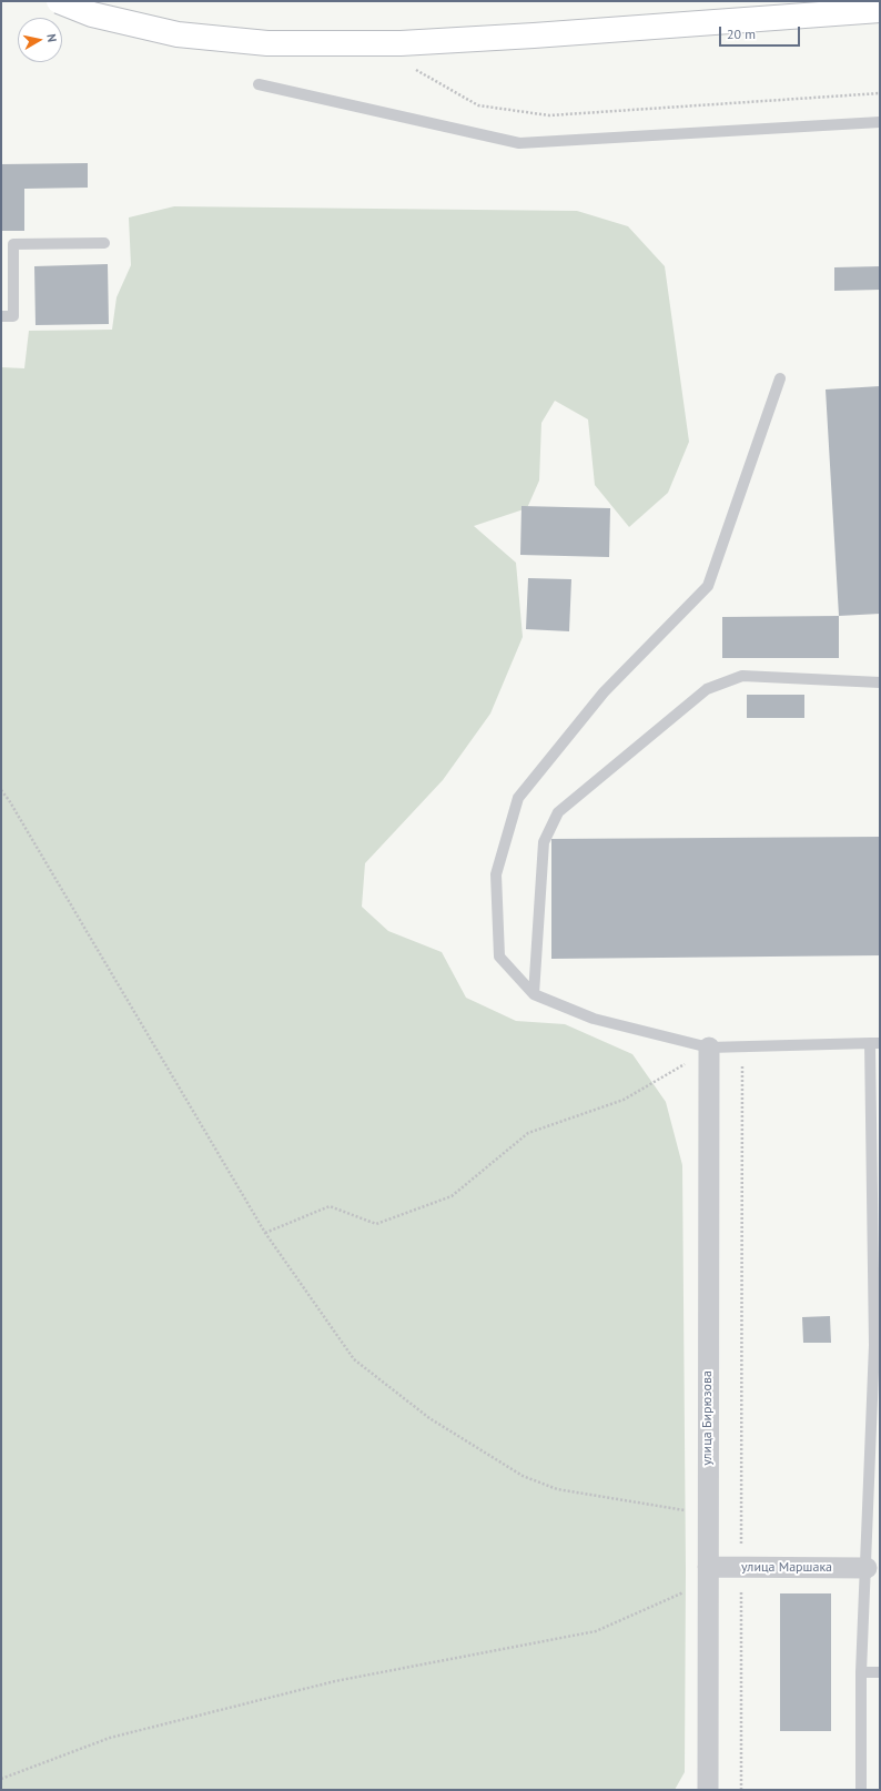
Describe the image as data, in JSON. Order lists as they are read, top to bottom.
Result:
{
  "streets": {
    "street": ["улица Бирюзова", "улица Маршака"]
  },
  "crossings": [
    ["улица Бирюзова", "улица Маршака"]
  ],
  "scale_bar": "20 m",
  "north": "right"
}
